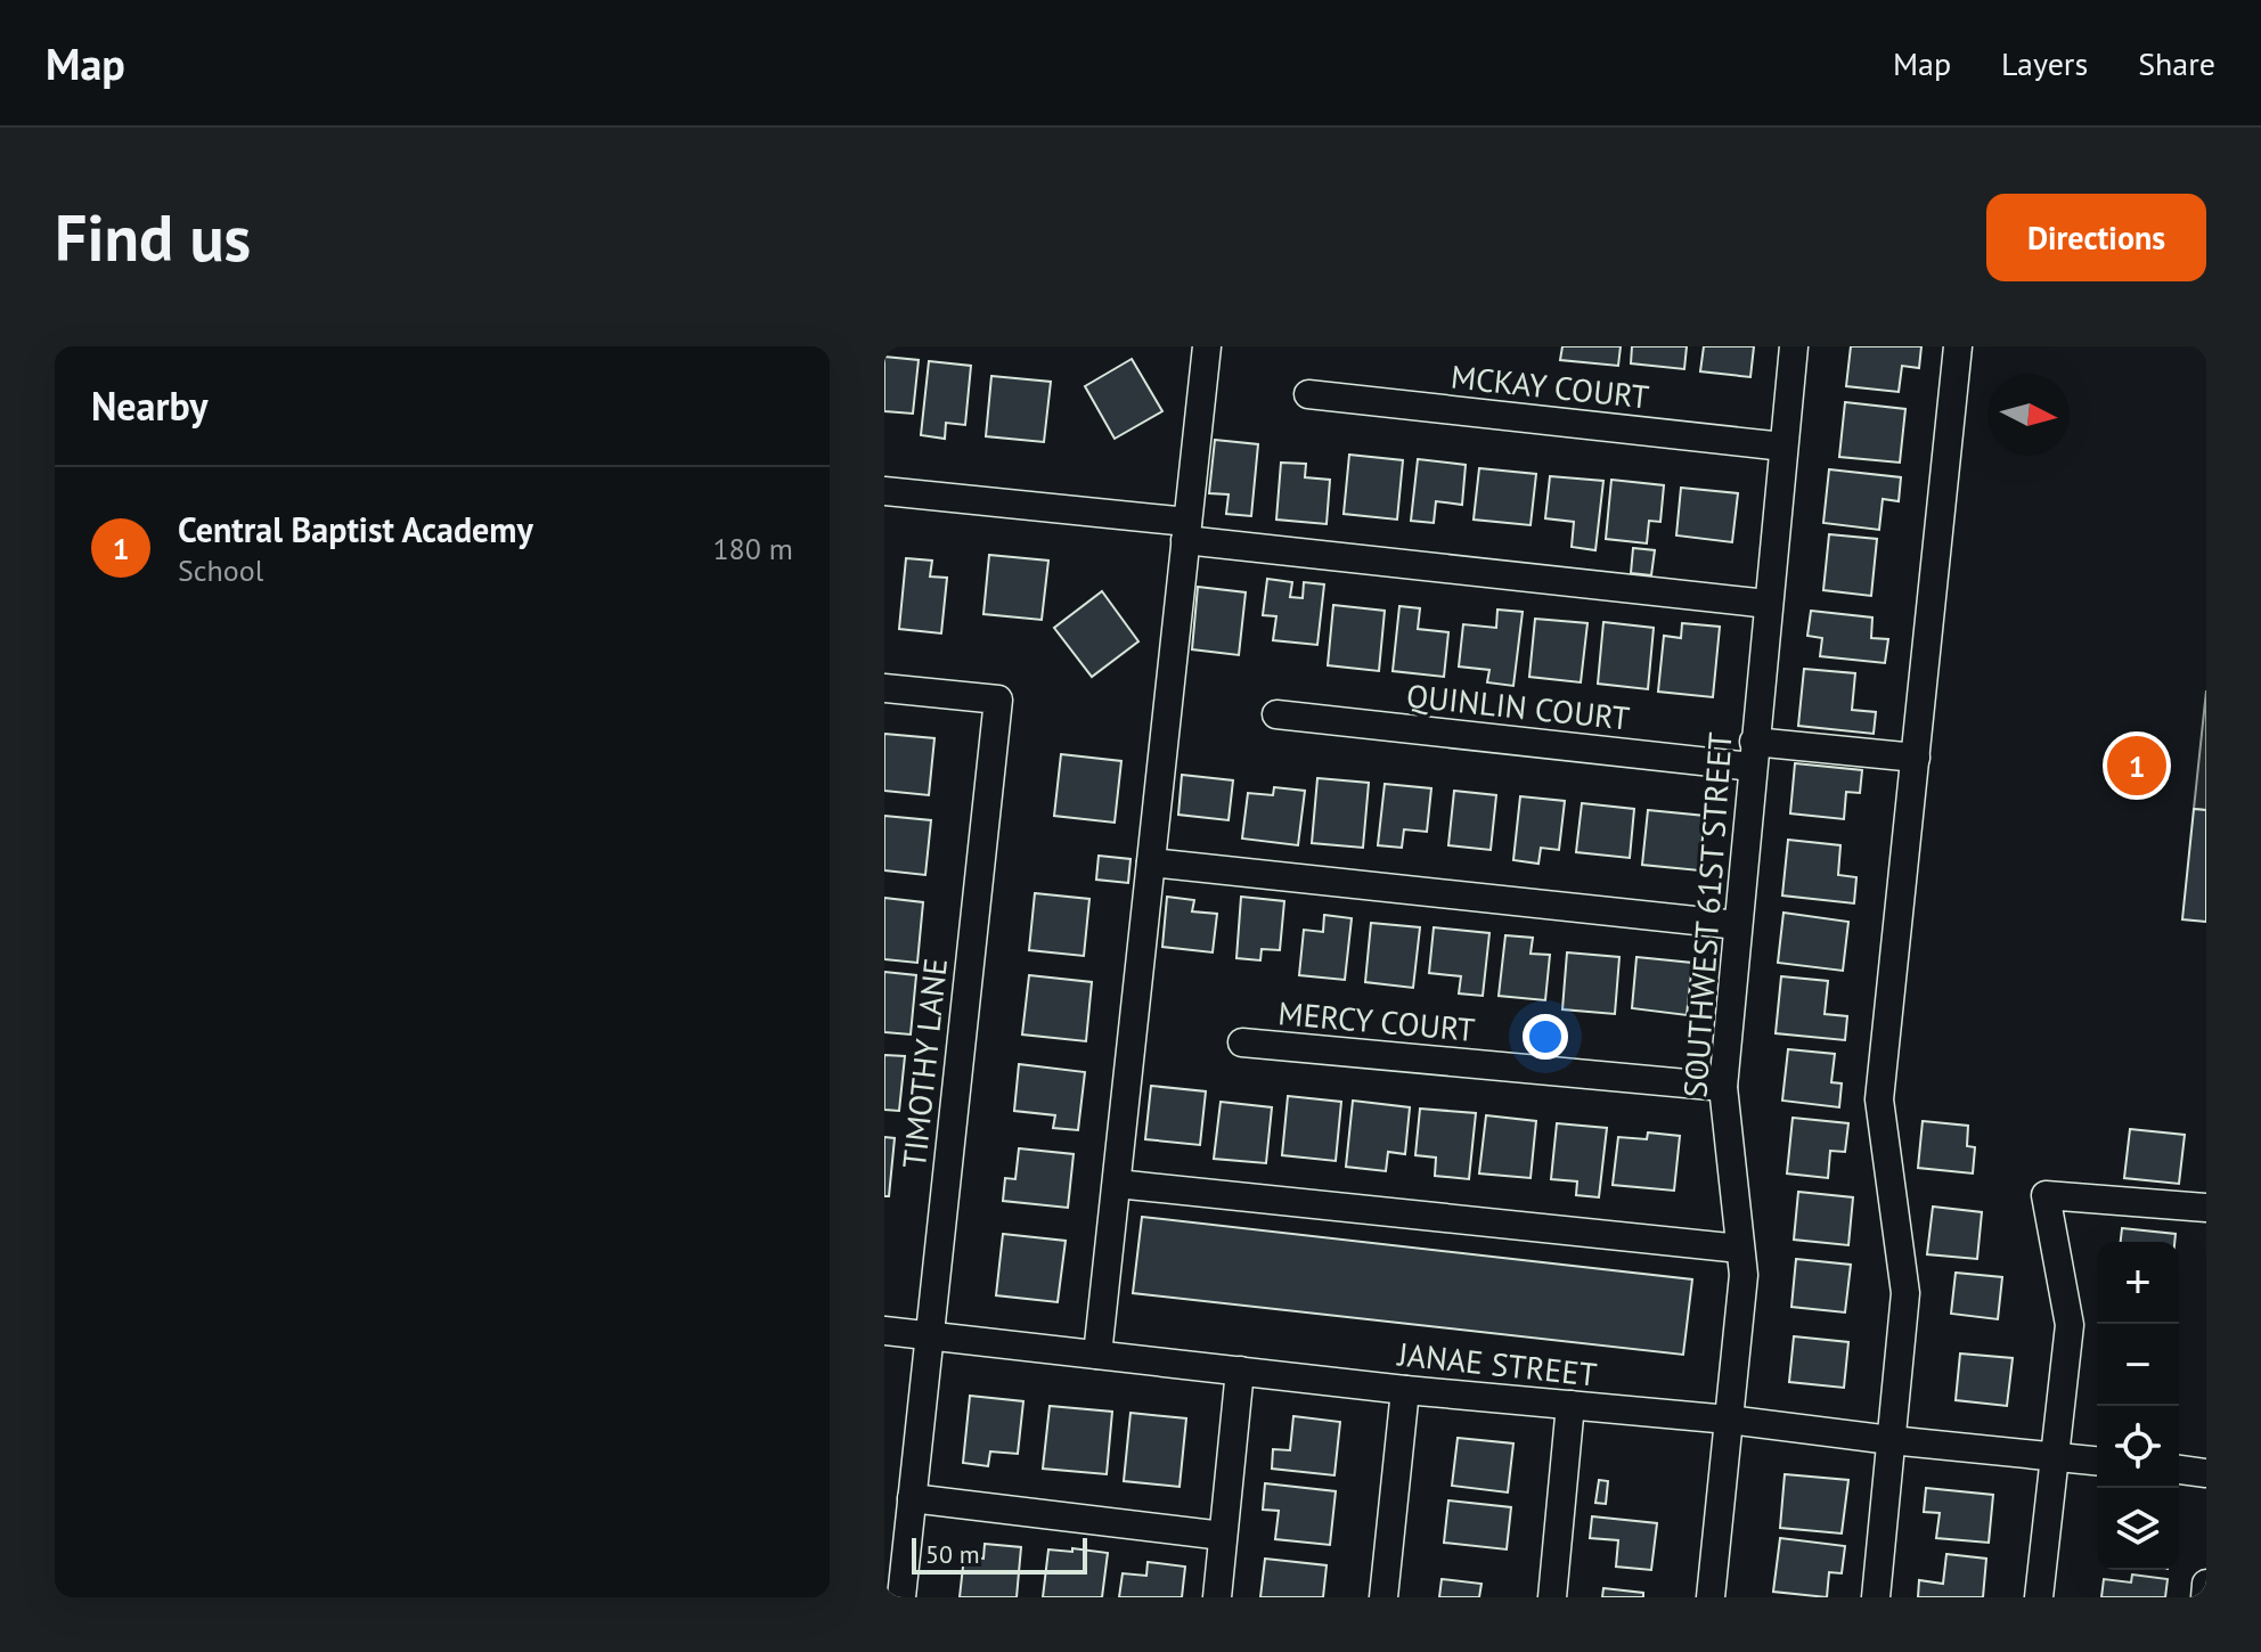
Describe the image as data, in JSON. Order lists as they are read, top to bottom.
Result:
{
  "streets": {
    "street": [
      "MCKAY COURT",
      "QUINLIN COURT",
      "SOUTHWEST 61ST STREET",
      "MERCY COURT",
      "TIMOTHY LANE",
      "JANAE STREET"
    ]
  },
  "crossings": [
    ["MCKAY COURT", "SOUTHWEST 61ST STREET"],
    ["QUINLIN COURT", "SOUTHWEST 61ST STREET"],
    ["SOUTHWEST 61ST STREET", "MERCY COURT"],
    ["SOUTHWEST 61ST STREET", "JANAE STREET"],
    ["TIMOTHY LANE", "JANAE STREET"]
  ],
  "scale_bar": "50 m",
  "north": "right",
  "page": {
    "header": "Map",
    "nav": ["Map", "Layers", "Share"],
    "buttons": "Directions",
    "title": "Find us",
    "heading": "Nearby",
    "list": [
      {
        "mark": "1",
        "name": "Central Baptist Academy",
        "note": "School",
        "value": "180 m"
      }
    ],
    "pins": "1",
    "map_buttons": ["+", "−"],
    "scale": "50 m"
  }
}
